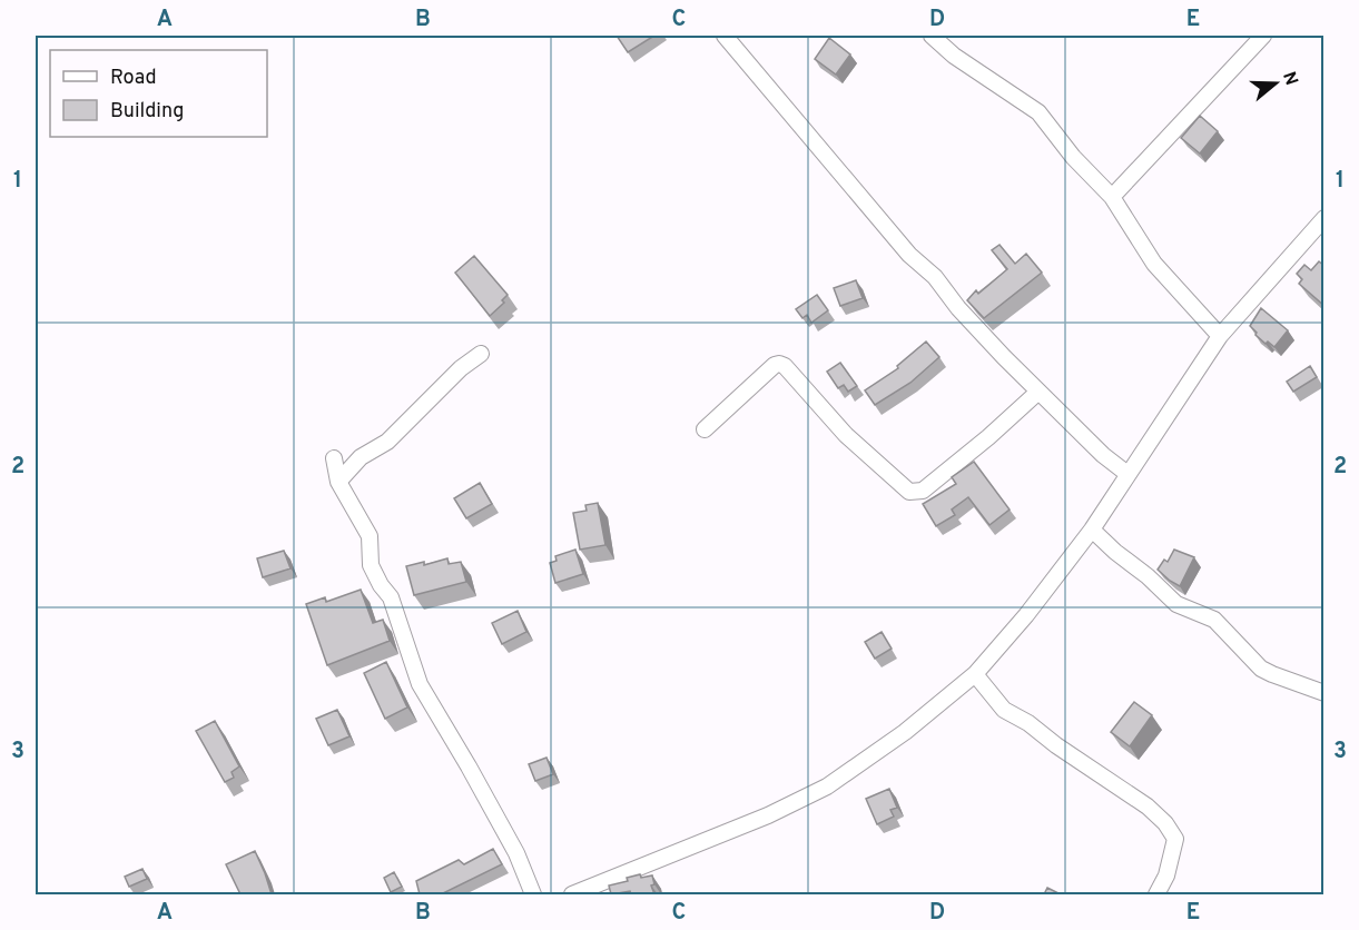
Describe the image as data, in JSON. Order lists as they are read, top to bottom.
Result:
{
  "legend": ["Road", "Building"],
  "north": "right",
  "grid": {
    "columns": [
      "A",
      "B",
      "C",
      "D",
      "E"
    ],
    "rows": ["1", "2", "3"]
  }
}
